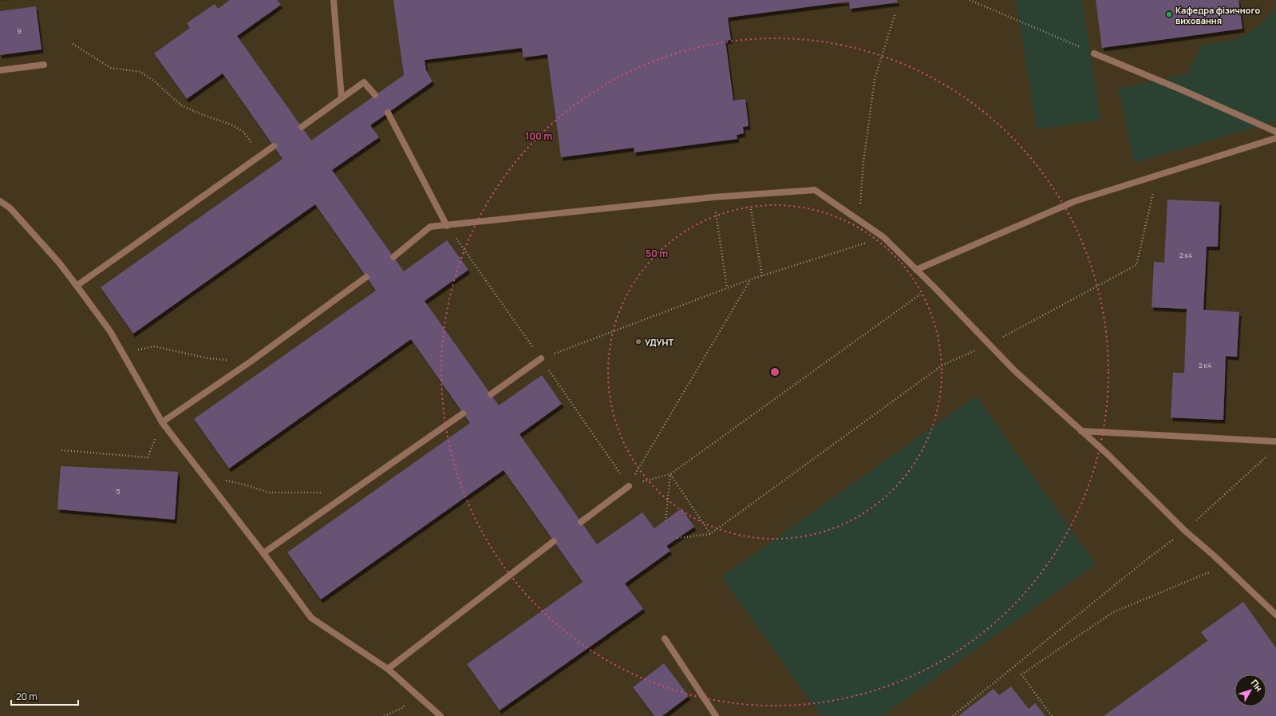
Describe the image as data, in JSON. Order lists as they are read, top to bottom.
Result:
{
  "places": ["Кафедра фізичного виховання", "УДУНТ"],
  "house_numbers": [
    "9",
    "2 к4",
    "2 к4",
    "5"
  ],
  "scale_bar": "20 m",
  "north": "top right",
  "rings": ["100 m", "50 m"]
}
